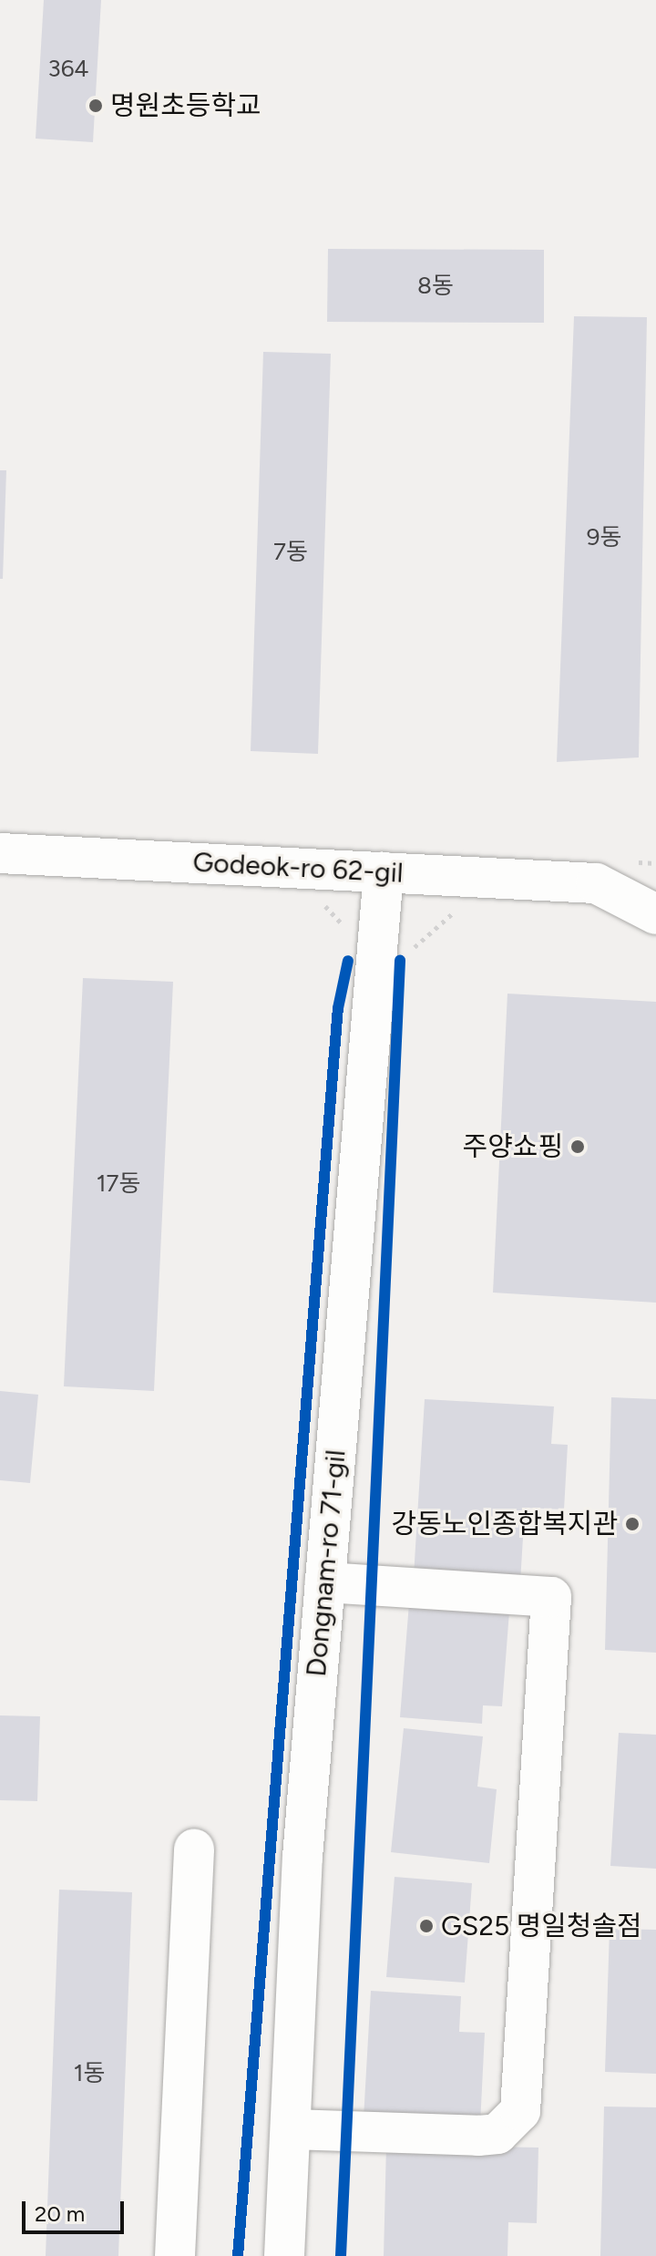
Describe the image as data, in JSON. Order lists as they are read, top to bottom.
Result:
{
  "streets": {
    "street": ["Godeok-ro 62-gil", "Dongnam-ro 71-gil"]
  },
  "crossings": [
    ["Godeok-ro 62-gil", "Dongnam-ro 71-gil"]
  ],
  "places": [
    "명원초등학교",
    "주양쇼핑",
    "강동노인종합복지관",
    "GS25 명일청솔점"
  ],
  "house_numbers": [
    "364",
    "8동",
    "9동",
    "7동",
    "17동",
    "1동"
  ],
  "scale_bar": "20 m"
}
